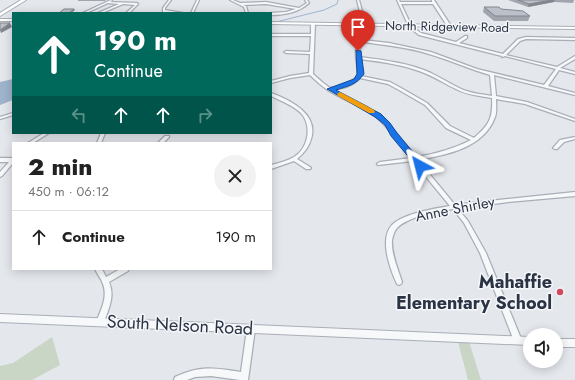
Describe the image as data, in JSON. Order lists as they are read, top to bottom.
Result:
{
  "streets": {
    "main road": ["North Ridgeview Road"],
    "street": ["Anne Shirley", "South Nelson Road"]
  },
  "places": ["Mahaffie Elementary School"],
  "page": {
    "turn": ["190 m", "Continue"],
    "heading": ["2 min", "450 m · 06:12"],
    "list": [
      {
        "name": "Continue",
        "value": "190 m"
      }
    ]
  }
}
